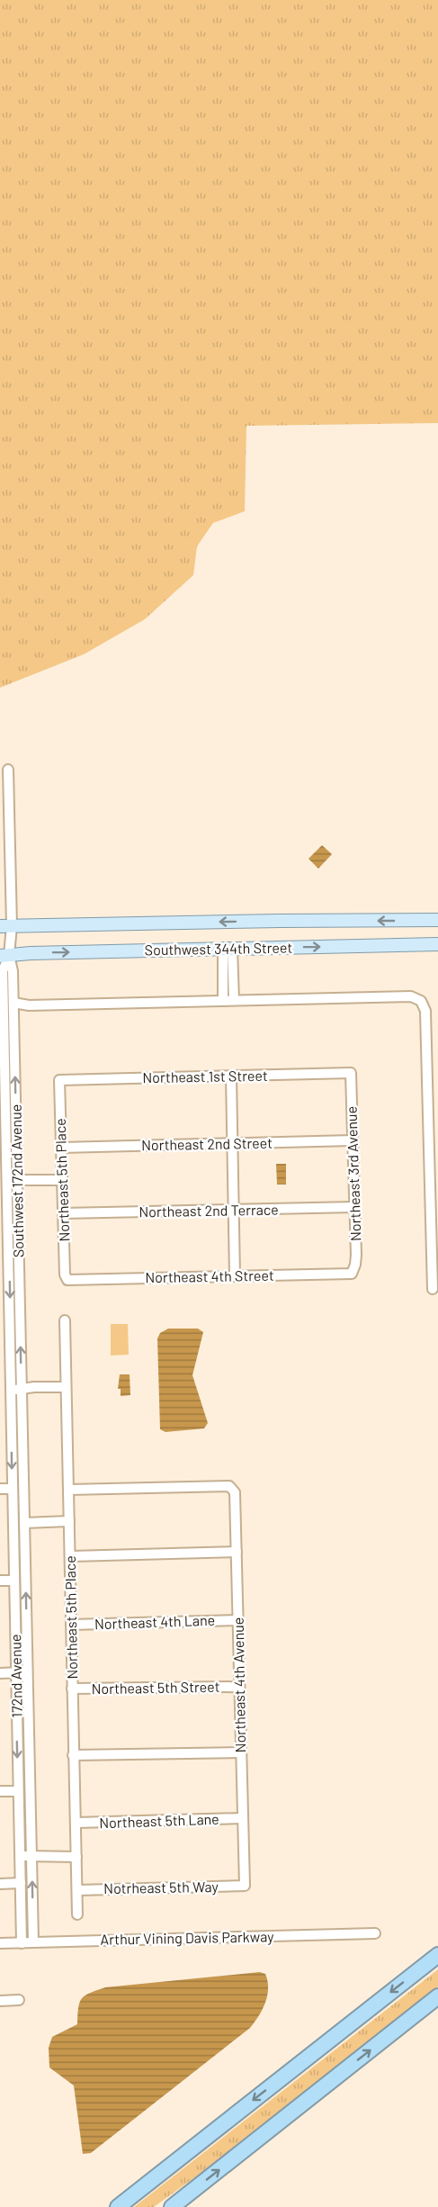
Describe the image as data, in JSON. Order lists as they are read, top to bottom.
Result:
{
  "streets": {
    "main road": ["Southwest 344th Street"],
    "street": [
      "Northeast 1st Street",
      "Northeast 2nd Street",
      "Northeast 3rd Avenue",
      "Northeast 5th Place",
      "Southwest 172nd Avenue",
      "Northeast 2nd Terrace",
      "Northeast 4th Street",
      "Northeast 4th Lane",
      "172nd Avenue",
      "Northeast 4th Avenue",
      "Northeast 5th Street",
      "Northeast 5th Lane",
      "Notrheast 5th Way",
      "Arthur Vining Davis Parkway"
    ]
  },
  "crossings": [
    ["Southwest 344th Street", "Southwest 172nd Avenue"],
    ["Northeast 1st Street", "Northeast 3rd Avenue"],
    ["Northeast 1st Street", "Northeast 5th Place"],
    ["Northeast 2nd Street", "Northeast 3rd Avenue"],
    ["Northeast 2nd Street", "Northeast 5th Place"],
    ["Northeast 3rd Avenue", "Northeast 2nd Terrace"],
    ["Northeast 3rd Avenue", "Northeast 4th Street"],
    ["Northeast 5th Place", "Northeast 2nd Terrace"],
    ["Northeast 5th Place", "Northeast 4th Street"],
    ["Northeast 5th Place", "Northeast 4th Lane"],
    ["Northeast 5th Place", "Northeast 4th Avenue"],
    ["Northeast 5th Place", "Northeast 5th Street"],
    ["Northeast 5th Place", "Northeast 5th Lane"],
    ["Northeast 5th Place", "Notrheast 5th Way"],
    ["Southwest 172nd Avenue", "172nd Avenue"],
    ["Northeast 4th Lane", "Northeast 4th Avenue"],
    ["172nd Avenue", "Arthur Vining Davis Parkway"],
    ["Northeast 4th Avenue", "Northeast 5th Street"],
    ["Northeast 4th Avenue", "Northeast 5th Lane"],
    ["Northeast 4th Avenue", "Notrheast 5th Way"]
  ]
}
